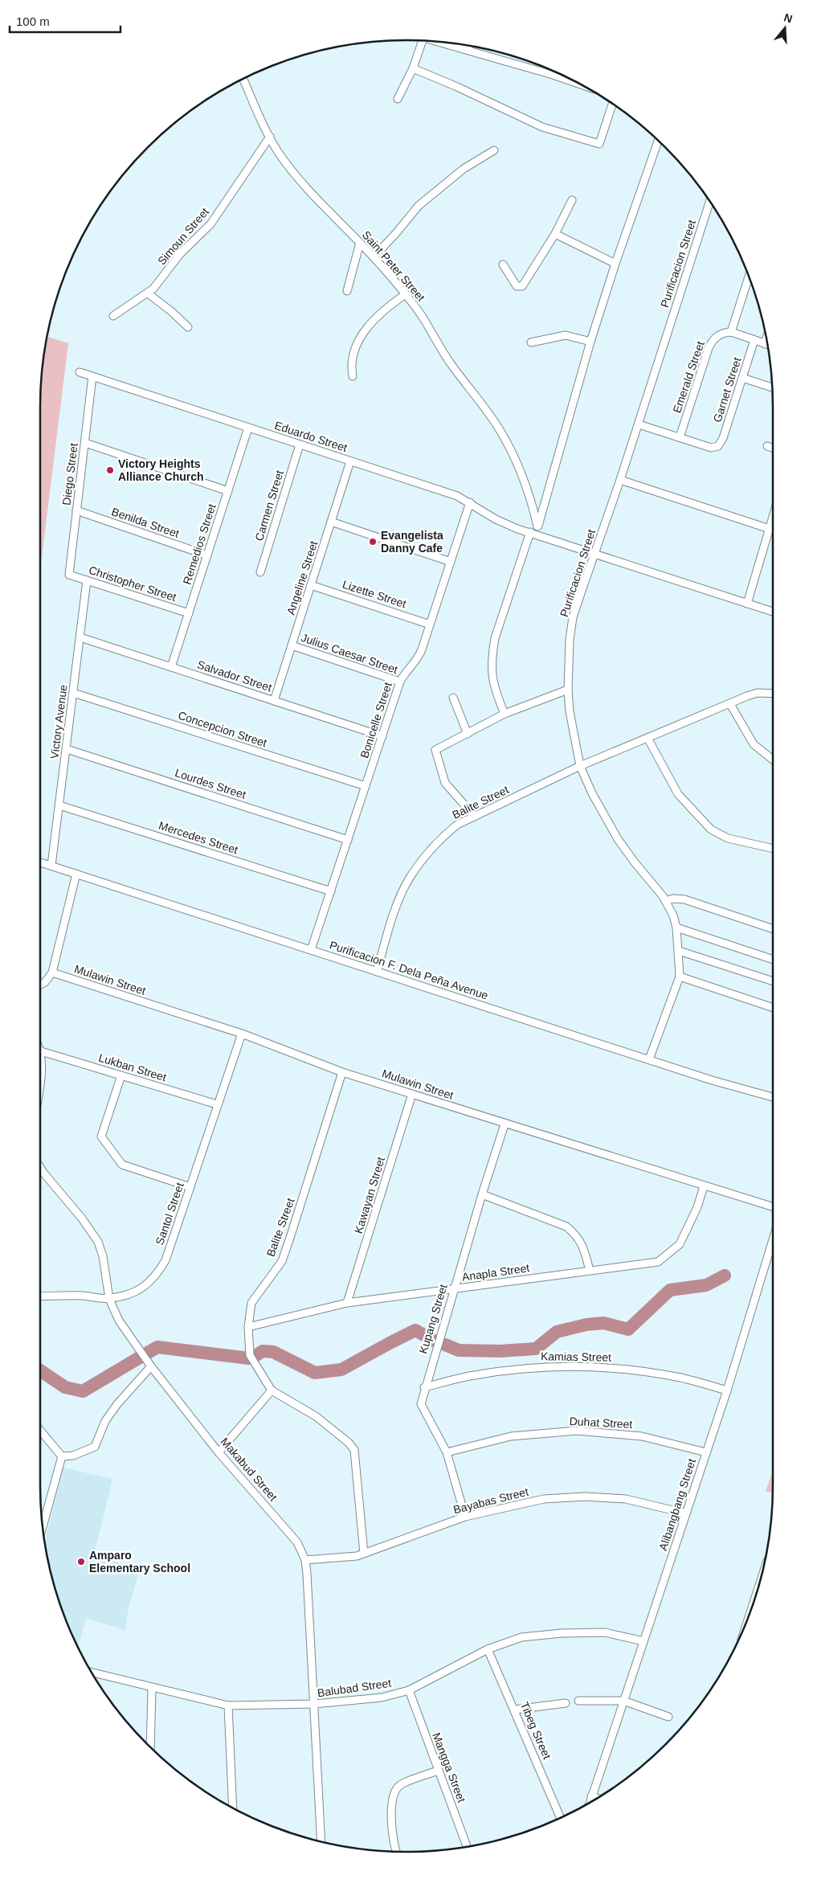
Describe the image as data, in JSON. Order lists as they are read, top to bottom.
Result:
{
  "streets": {
    "street": [
      "Simoun Street",
      "Purificacion Street",
      "Saint Peter Street",
      "Emerald Street",
      "Garnet Street",
      "Eduardo Street",
      "Diego Street",
      "Carmen Street",
      "Benilda Street",
      "Remedios Street",
      "Angeline Street",
      "Christopher Street",
      "Lizette Street",
      "Julius Caesar Street",
      "Salvador Street",
      "Bonicelle Street",
      "Victory Avenue",
      "Concepcion Street",
      "Lourdes Street",
      "Balite Street",
      "Mercedes Street",
      "Purificacion F. Dela Peña Avenue",
      "Mulawin Street",
      "Lukban Street",
      "Kawayan Street",
      "Santol Street",
      "Anapla Street",
      "Kupang Street",
      "Kamias Street",
      "Duhat Street",
      "Makabud Street",
      "Bayabas Street",
      "Alibangbang Street",
      "Balubad Street",
      "Tibeg Street",
      "Mangga Street"
    ]
  },
  "crossings": [
    ["Simoun Street", "Saint Peter Street"],
    ["Purificacion Street", "Eduardo Street"],
    ["Purificacion Street", "Balite Street"],
    ["Purificacion Street", "Purificacion F. Dela Peña Avenue"],
    ["Saint Peter Street", "Eduardo Street"],
    ["Emerald Street", "Garnet Street"],
    ["Eduardo Street", "Diego Street"],
    ["Eduardo Street", "Carmen Street"],
    ["Eduardo Street", "Remedios Street"],
    ["Eduardo Street", "Angeline Street"],
    ["Eduardo Street", "Bonicelle Street"],
    ["Diego Street", "Benilda Street"],
    ["Diego Street", "Christopher Street"],
    ["Benilda Street", "Remedios Street"],
    ["Remedios Street", "Christopher Street"],
    ["Remedios Street", "Salvador Street"],
    ["Angeline Street", "Lizette Street"],
    ["Angeline Street", "Julius Caesar Street"],
    ["Angeline Street", "Salvador Street"],
    ["Christopher Street", "Victory Avenue"],
    ["Lizette Street", "Bonicelle Street"],
    ["Julius Caesar Street", "Bonicelle Street"],
    ["Salvador Street", "Bonicelle Street"],
    ["Salvador Street", "Victory Avenue"],
    ["Bonicelle Street", "Concepcion Street"],
    ["Bonicelle Street", "Lourdes Street"],
    ["Bonicelle Street", "Mercedes Street"],
    ["Bonicelle Street", "Purificacion F. Dela Peña Avenue"],
    ["Victory Avenue", "Concepcion Street"],
    ["Victory Avenue", "Lourdes Street"],
    ["Victory Avenue", "Mercedes Street"],
    ["Victory Avenue", "Purificacion F. Dela Peña Avenue"],
    ["Balite Street", "Purificacion F. Dela Peña Avenue"],
    ["Balite Street", "Mulawin Street"],
    ["Balite Street", "Anapla Street"],
    ["Balite Street", "Bayabas Street"],
    ["Mulawin Street", "Kawayan Street"],
    ["Mulawin Street", "Santol Street"],
    ["Mulawin Street", "Anapla Street"],
    ["Mulawin Street", "Kupang Street"],
    ["Lukban Street", "Santol Street"],
    ["Kawayan Street", "Anapla Street"],
    ["Santol Street", "Makabud Street"],
    ["Anapla Street", "Kupang Street"],
    ["Kupang Street", "Kamias Street"],
    ["Kupang Street", "Duhat Street"],
    ["Kupang Street", "Bayabas Street"],
    ["Kamias Street", "Alibangbang Street"],
    ["Duhat Street", "Alibangbang Street"],
    ["Makabud Street", "Bayabas Street"],
    ["Makabud Street", "Balubad Street"],
    ["Bayabas Street", "Alibangbang Street"],
    ["Alibangbang Street", "Balubad Street"],
    ["Balubad Street", "Tibeg Street"],
    ["Balubad Street", "Mangga Street"]
  ],
  "places": ["Victory Heights Alliance Church", "Evangelista Danny Cafe", "Amparo Elementary School"],
  "scale_bar": "100 m",
  "north": "top"
}
